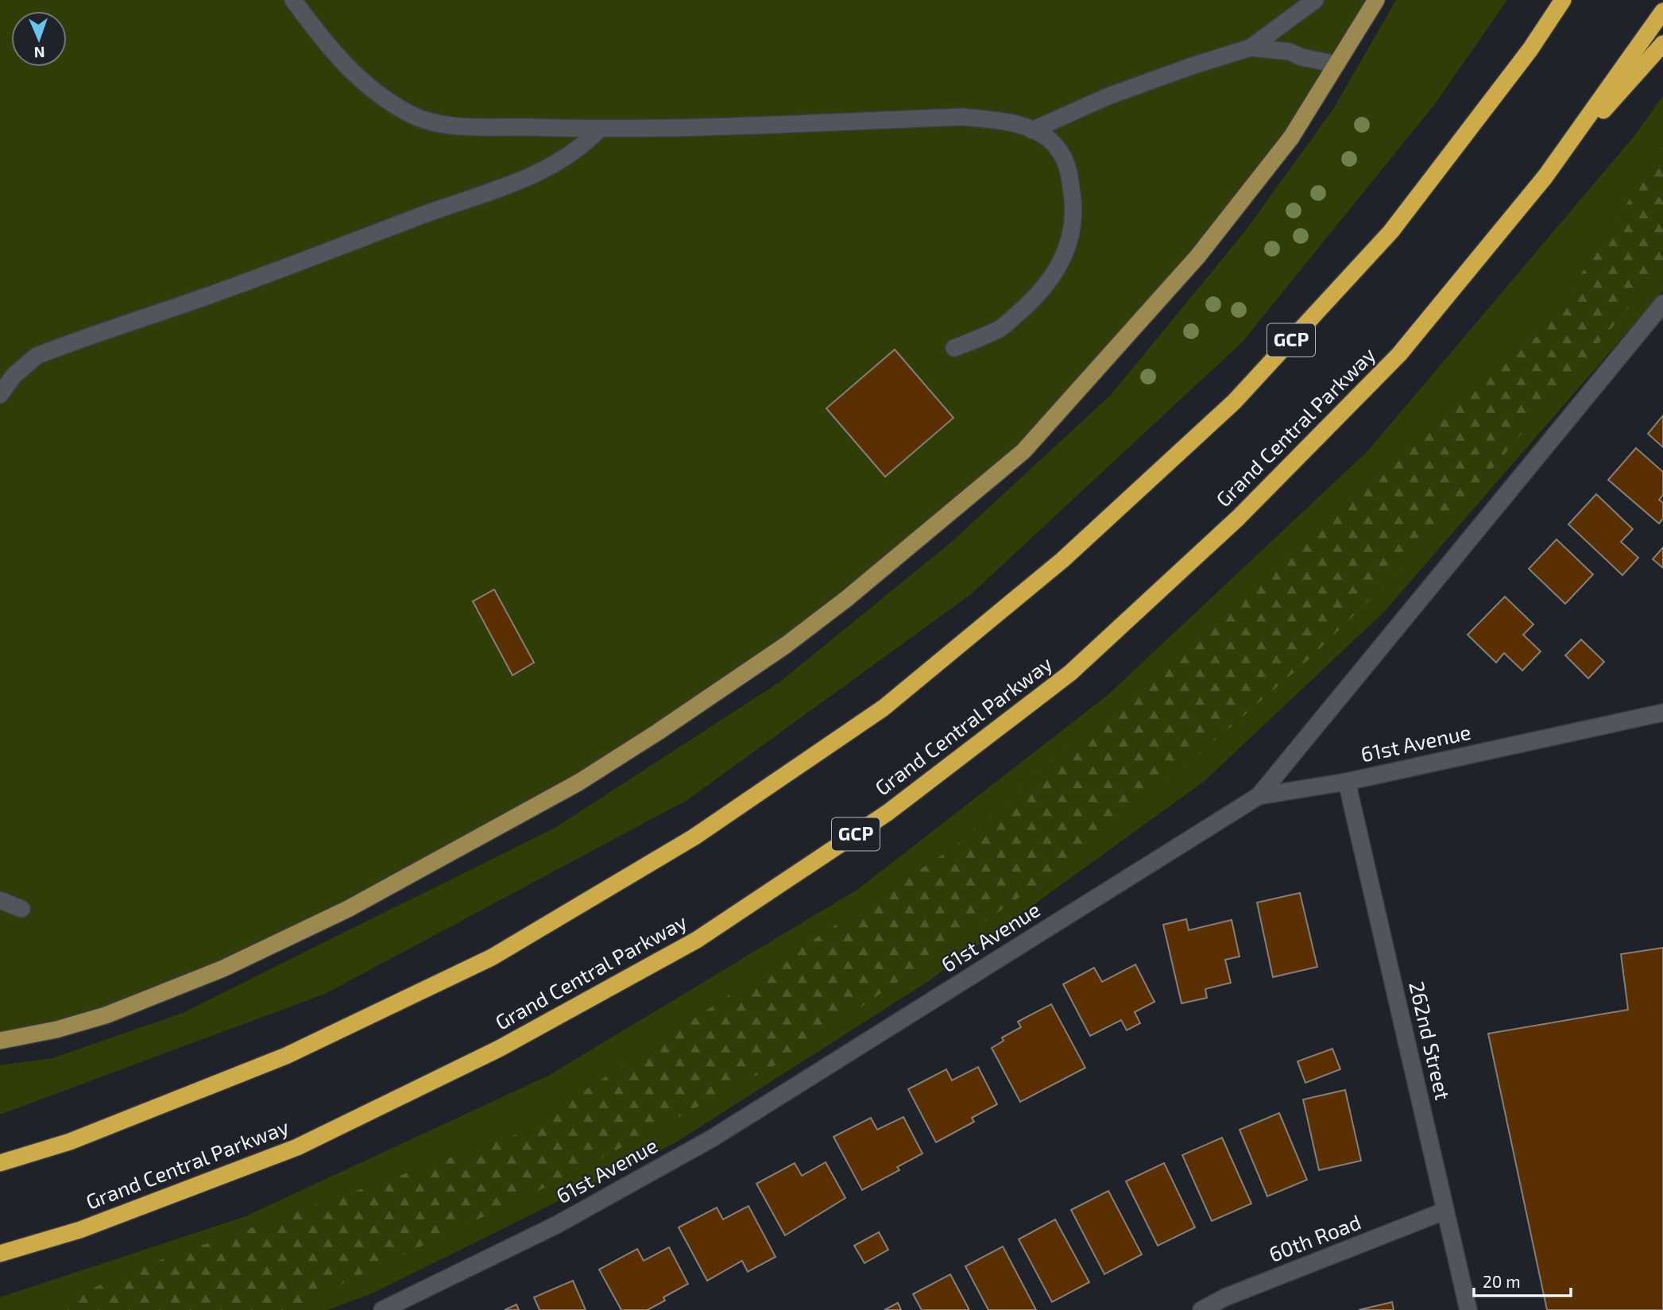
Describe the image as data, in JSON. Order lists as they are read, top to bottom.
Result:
{
  "streets": {
    "highway": ["GCP", "Grand Central Parkway"],
    "street": ["61st Avenue", "262nd Street", "60th Road"]
  },
  "crossings": [
    ["61st Avenue", "262nd Street"],
    ["262nd Street", "60th Road"]
  ],
  "scale_bar": "20 m",
  "north": "bottom"
}
